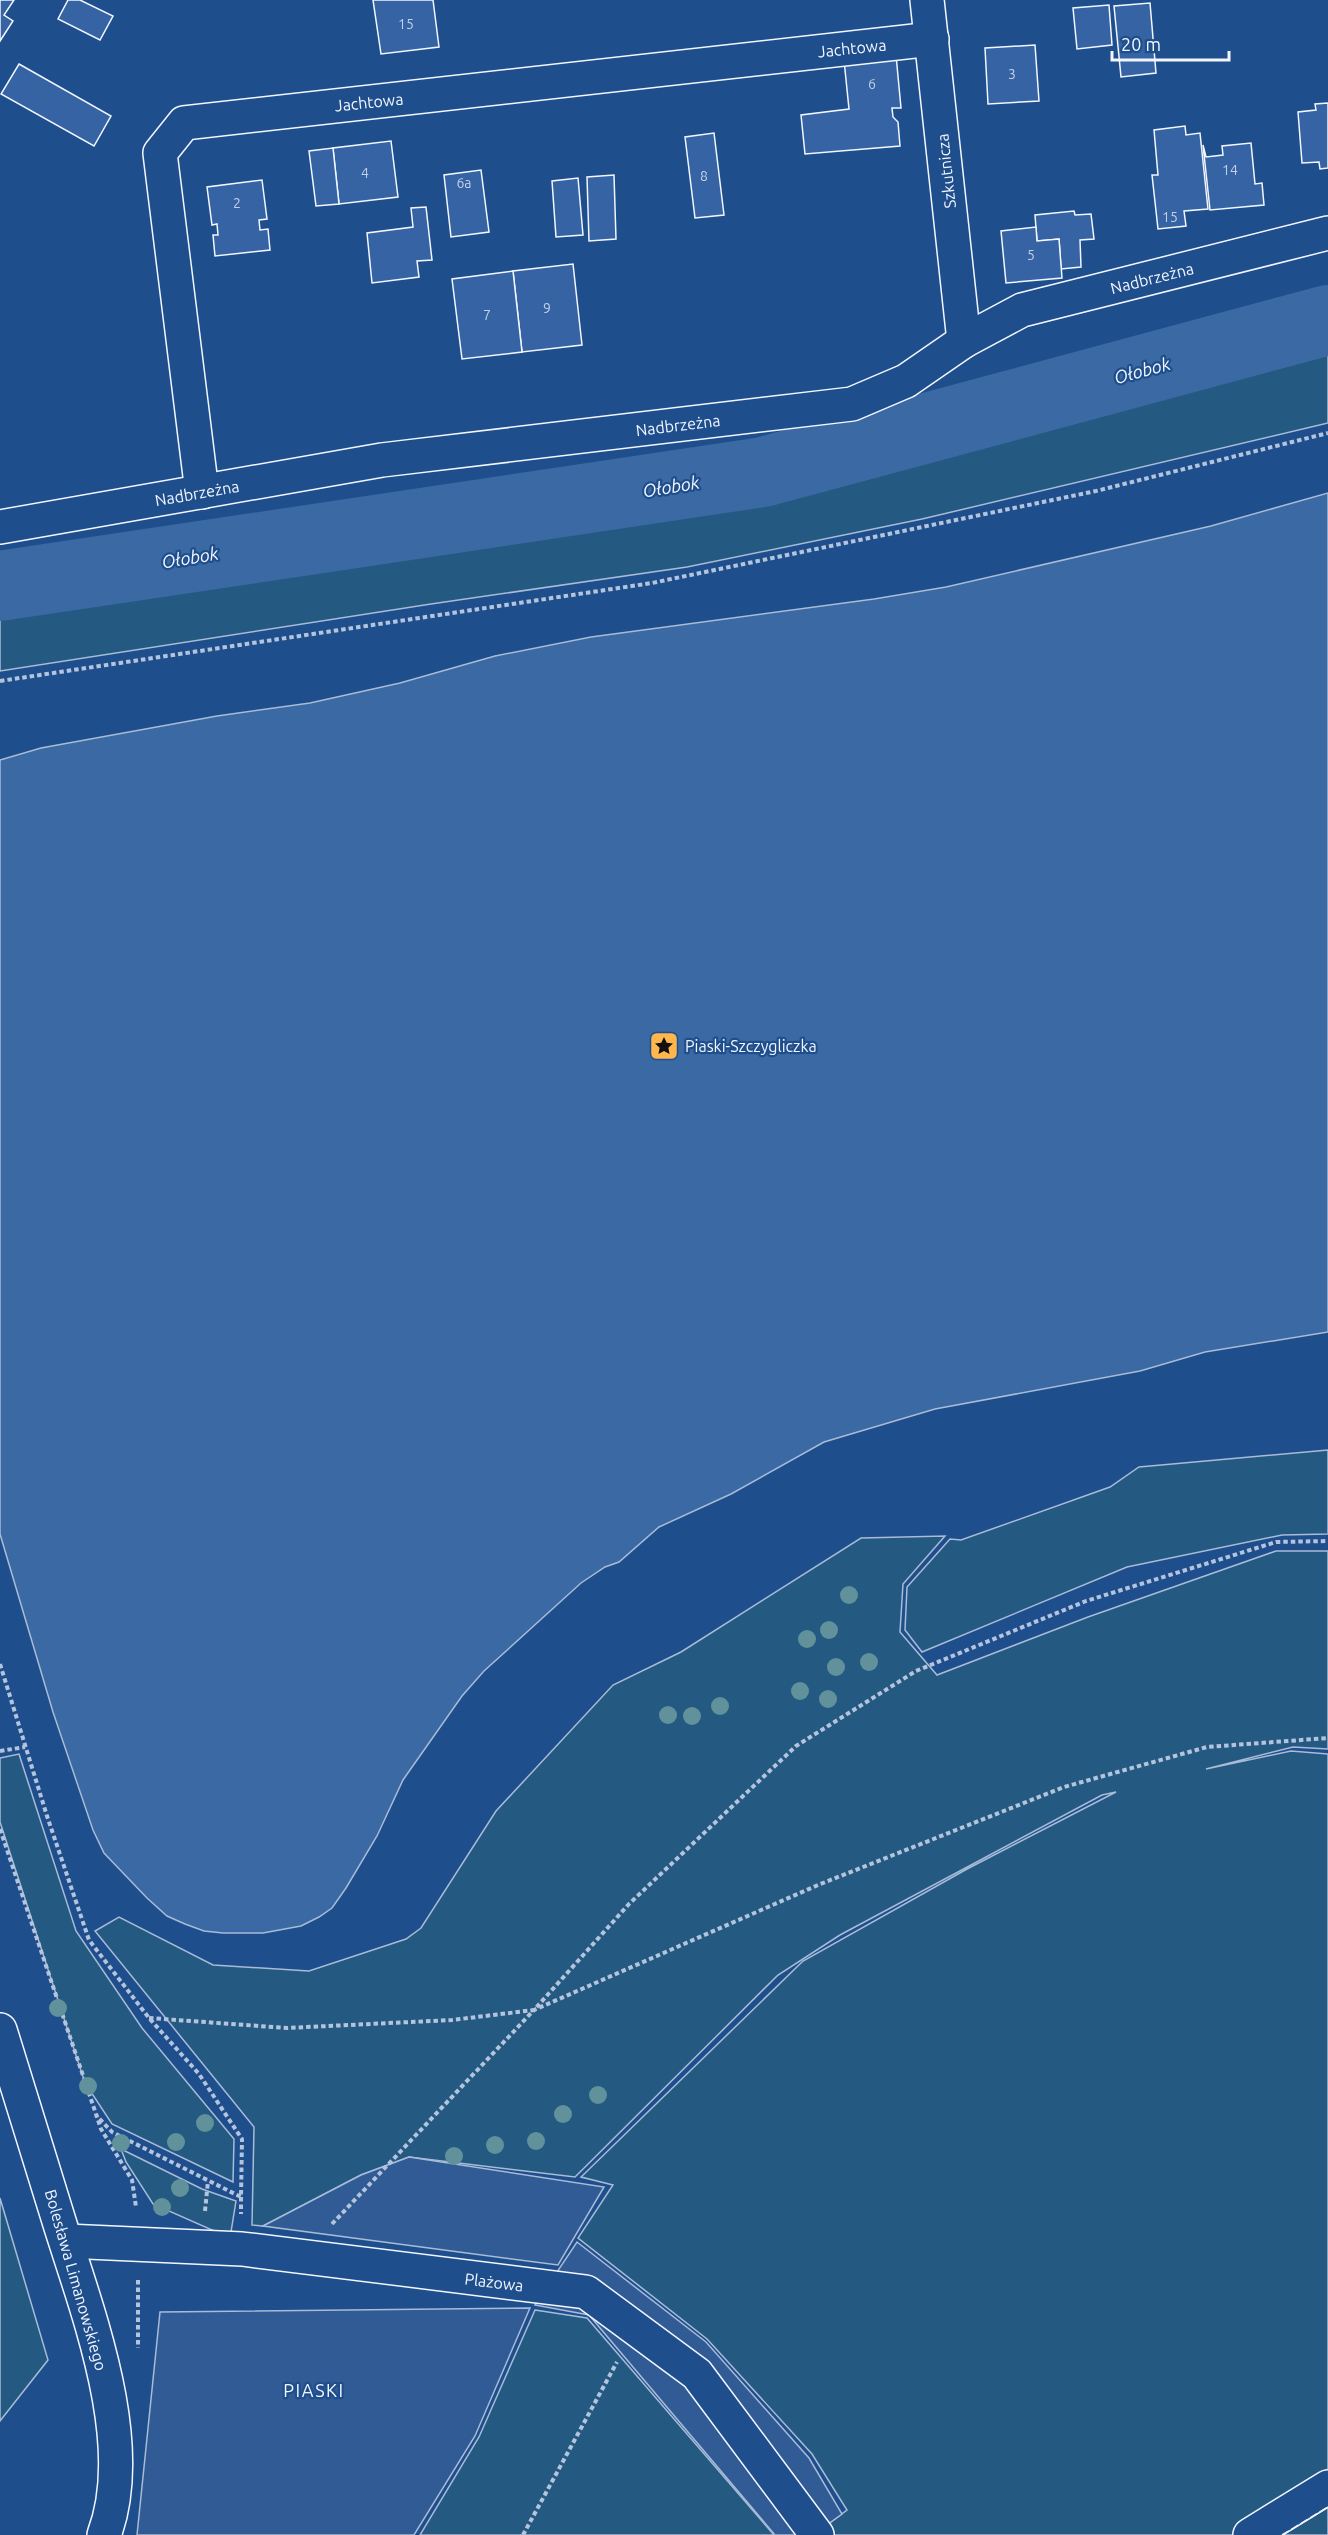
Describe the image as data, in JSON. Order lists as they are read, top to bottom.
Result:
{
  "streets": {
    "street": [
      "Jachtowa",
      "Szkutnicza",
      "Nadbrzeżna",
      "Bolesława Limanowskiego",
      "Plażowa"
    ]
  },
  "crossings": [
    ["Jachtowa", "Szkutnicza"],
    ["Jachtowa", "Nadbrzeżna"],
    ["Szkutnicza", "Nadbrzeżna"],
    ["Bolesława Limanowskiego", "Plażowa"]
  ],
  "districts": ["PIASKI"],
  "water": ["Ołobok"],
  "places": {
    "place": ["Piaski-Szczygliczka"]
  },
  "house_numbers": [
    "15",
    "3",
    "6",
    "14",
    "4",
    "8",
    "6a",
    "2",
    "15",
    "5",
    "9",
    "7"
  ],
  "scale_bar": "20 m"
}
